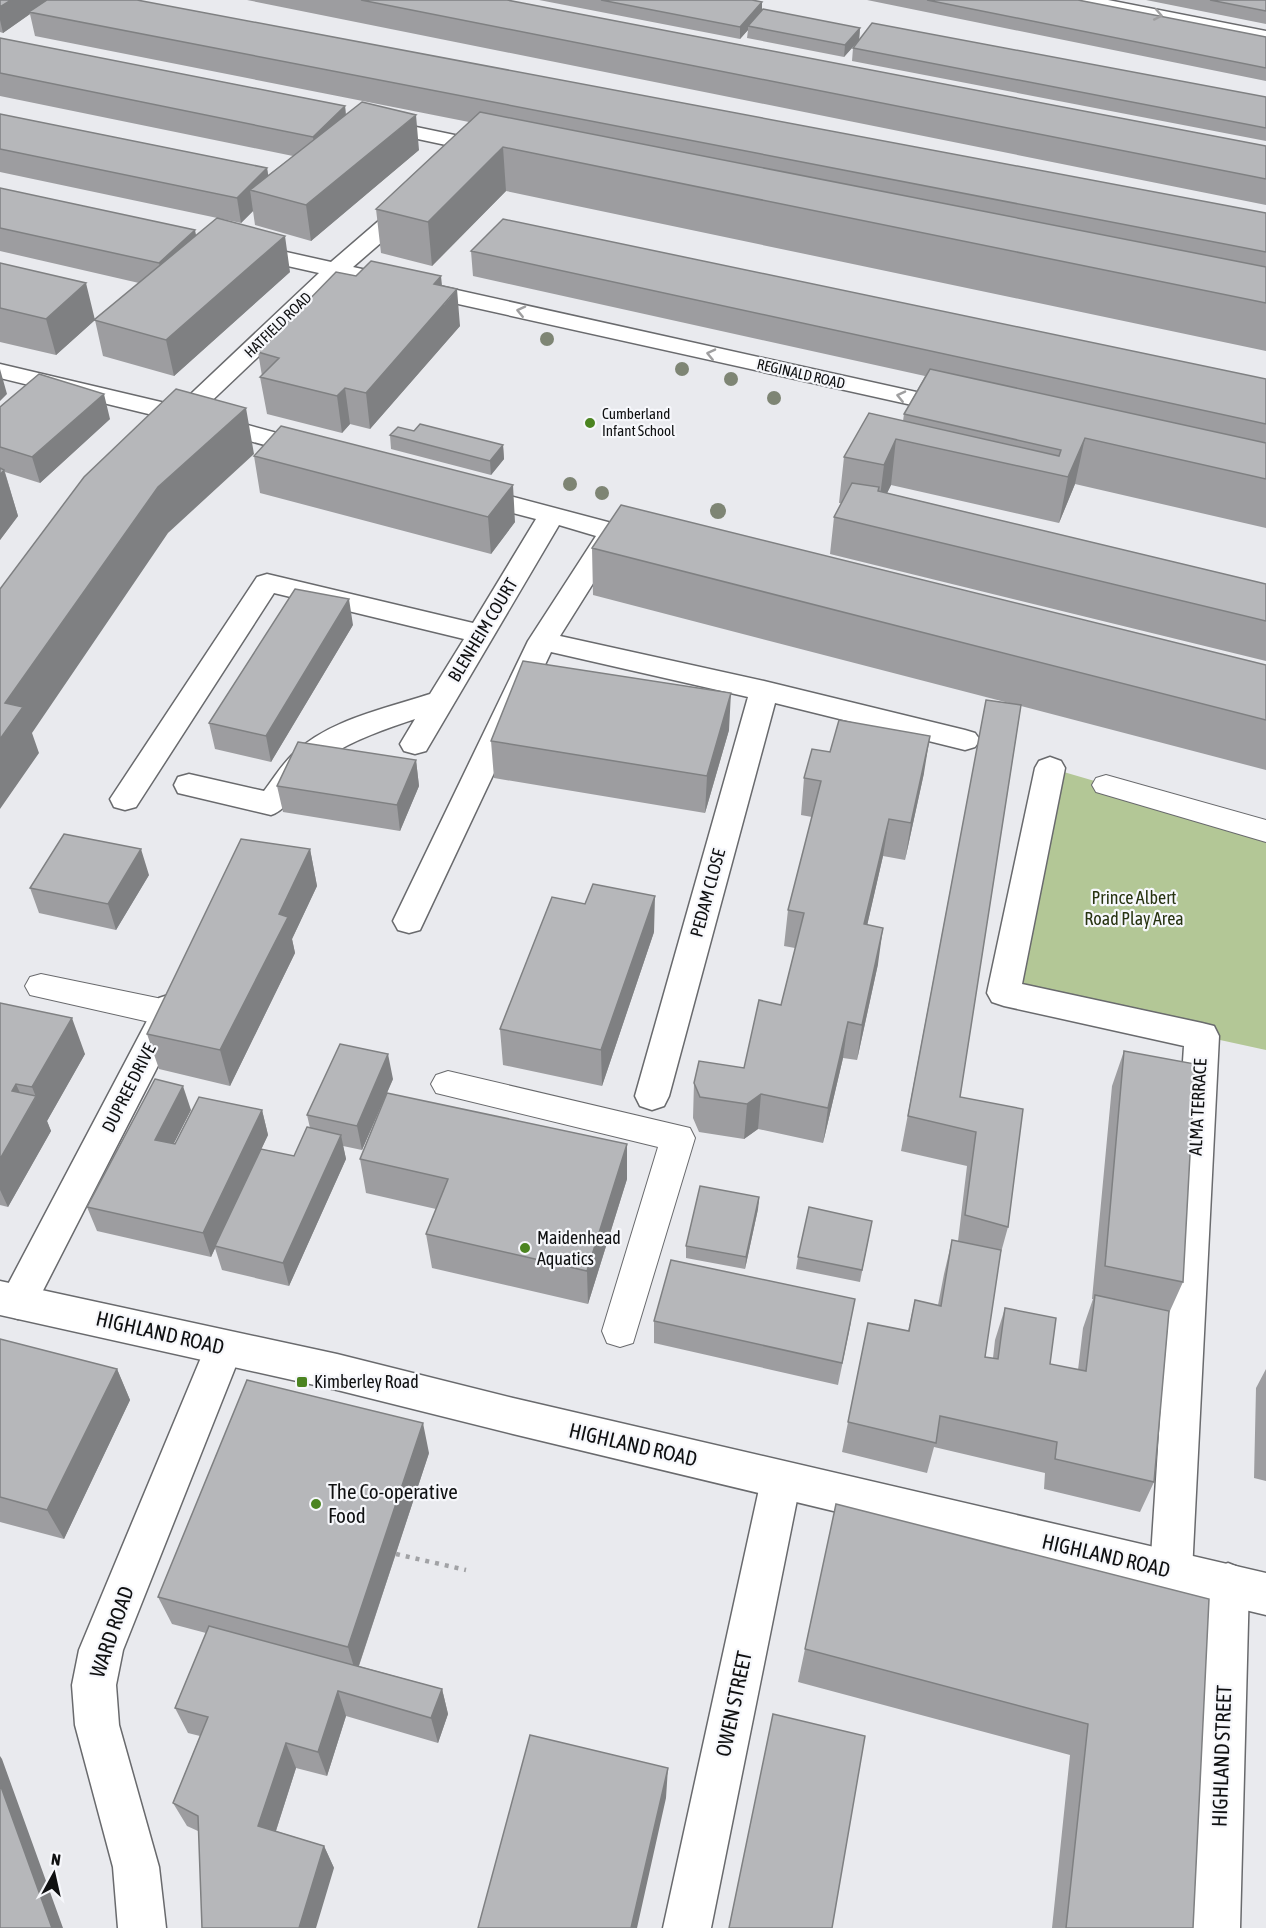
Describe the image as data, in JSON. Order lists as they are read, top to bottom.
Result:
{
  "streets": {
    "street": [
      "HATFIELD ROAD",
      "REGINALD ROAD",
      "BLENHEIM COURT",
      "PEDAM CLOSE",
      "DUPREE DRIVE",
      "ALMA TERRACE",
      "HIGHLAND ROAD",
      "WARD ROAD",
      "OWEN STREET",
      "HIGHLAND STREET"
    ]
  },
  "crossings": [
    ["HATFIELD ROAD", "REGINALD ROAD"],
    ["DUPREE DRIVE", "HIGHLAND ROAD"],
    ["ALMA TERRACE", "HIGHLAND ROAD"],
    ["HIGHLAND ROAD", "WARD ROAD"],
    ["HIGHLAND ROAD", "OWEN STREET"],
    ["HIGHLAND ROAD", "HIGHLAND STREET"]
  ],
  "parks": ["Prince Albert Road Play Area"],
  "places": {
    "other": ["Cumberland Infant School", "Maidenhead Aquatics", "The Co-operative Food"],
    "transit": ["Kimberley Road"]
  },
  "north": "top"
}
